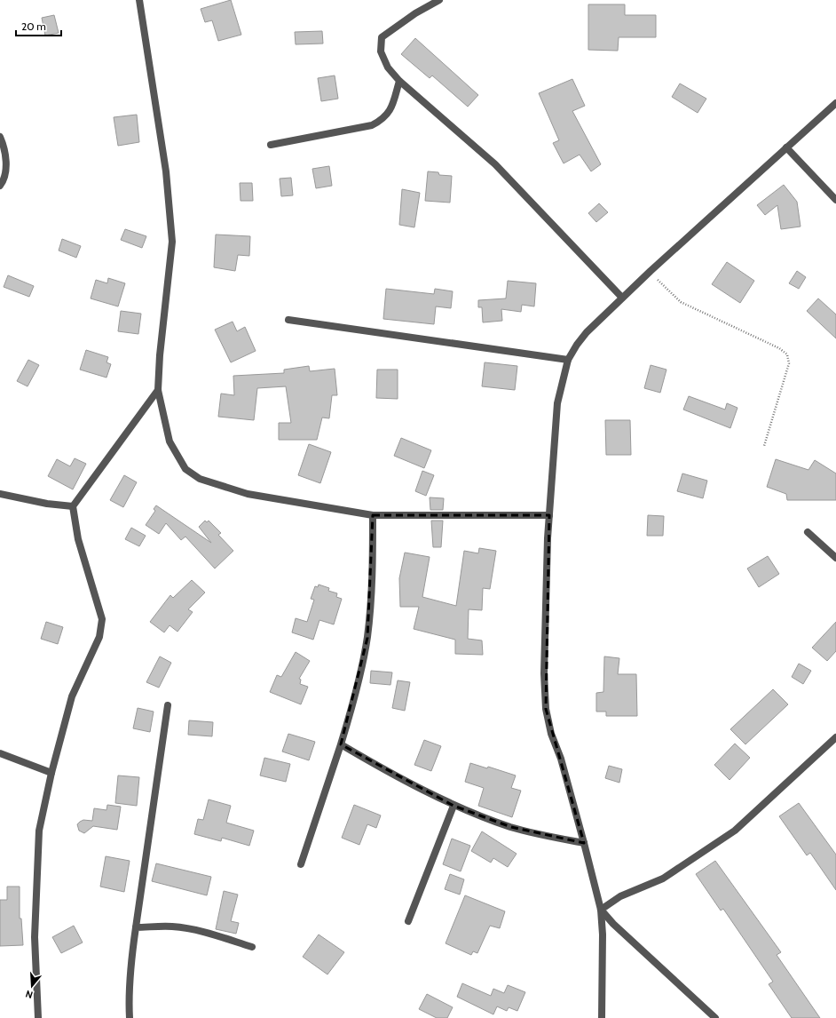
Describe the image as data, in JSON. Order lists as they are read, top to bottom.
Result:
{
  "scale_bar": "20 m",
  "north": "bottom"
}
